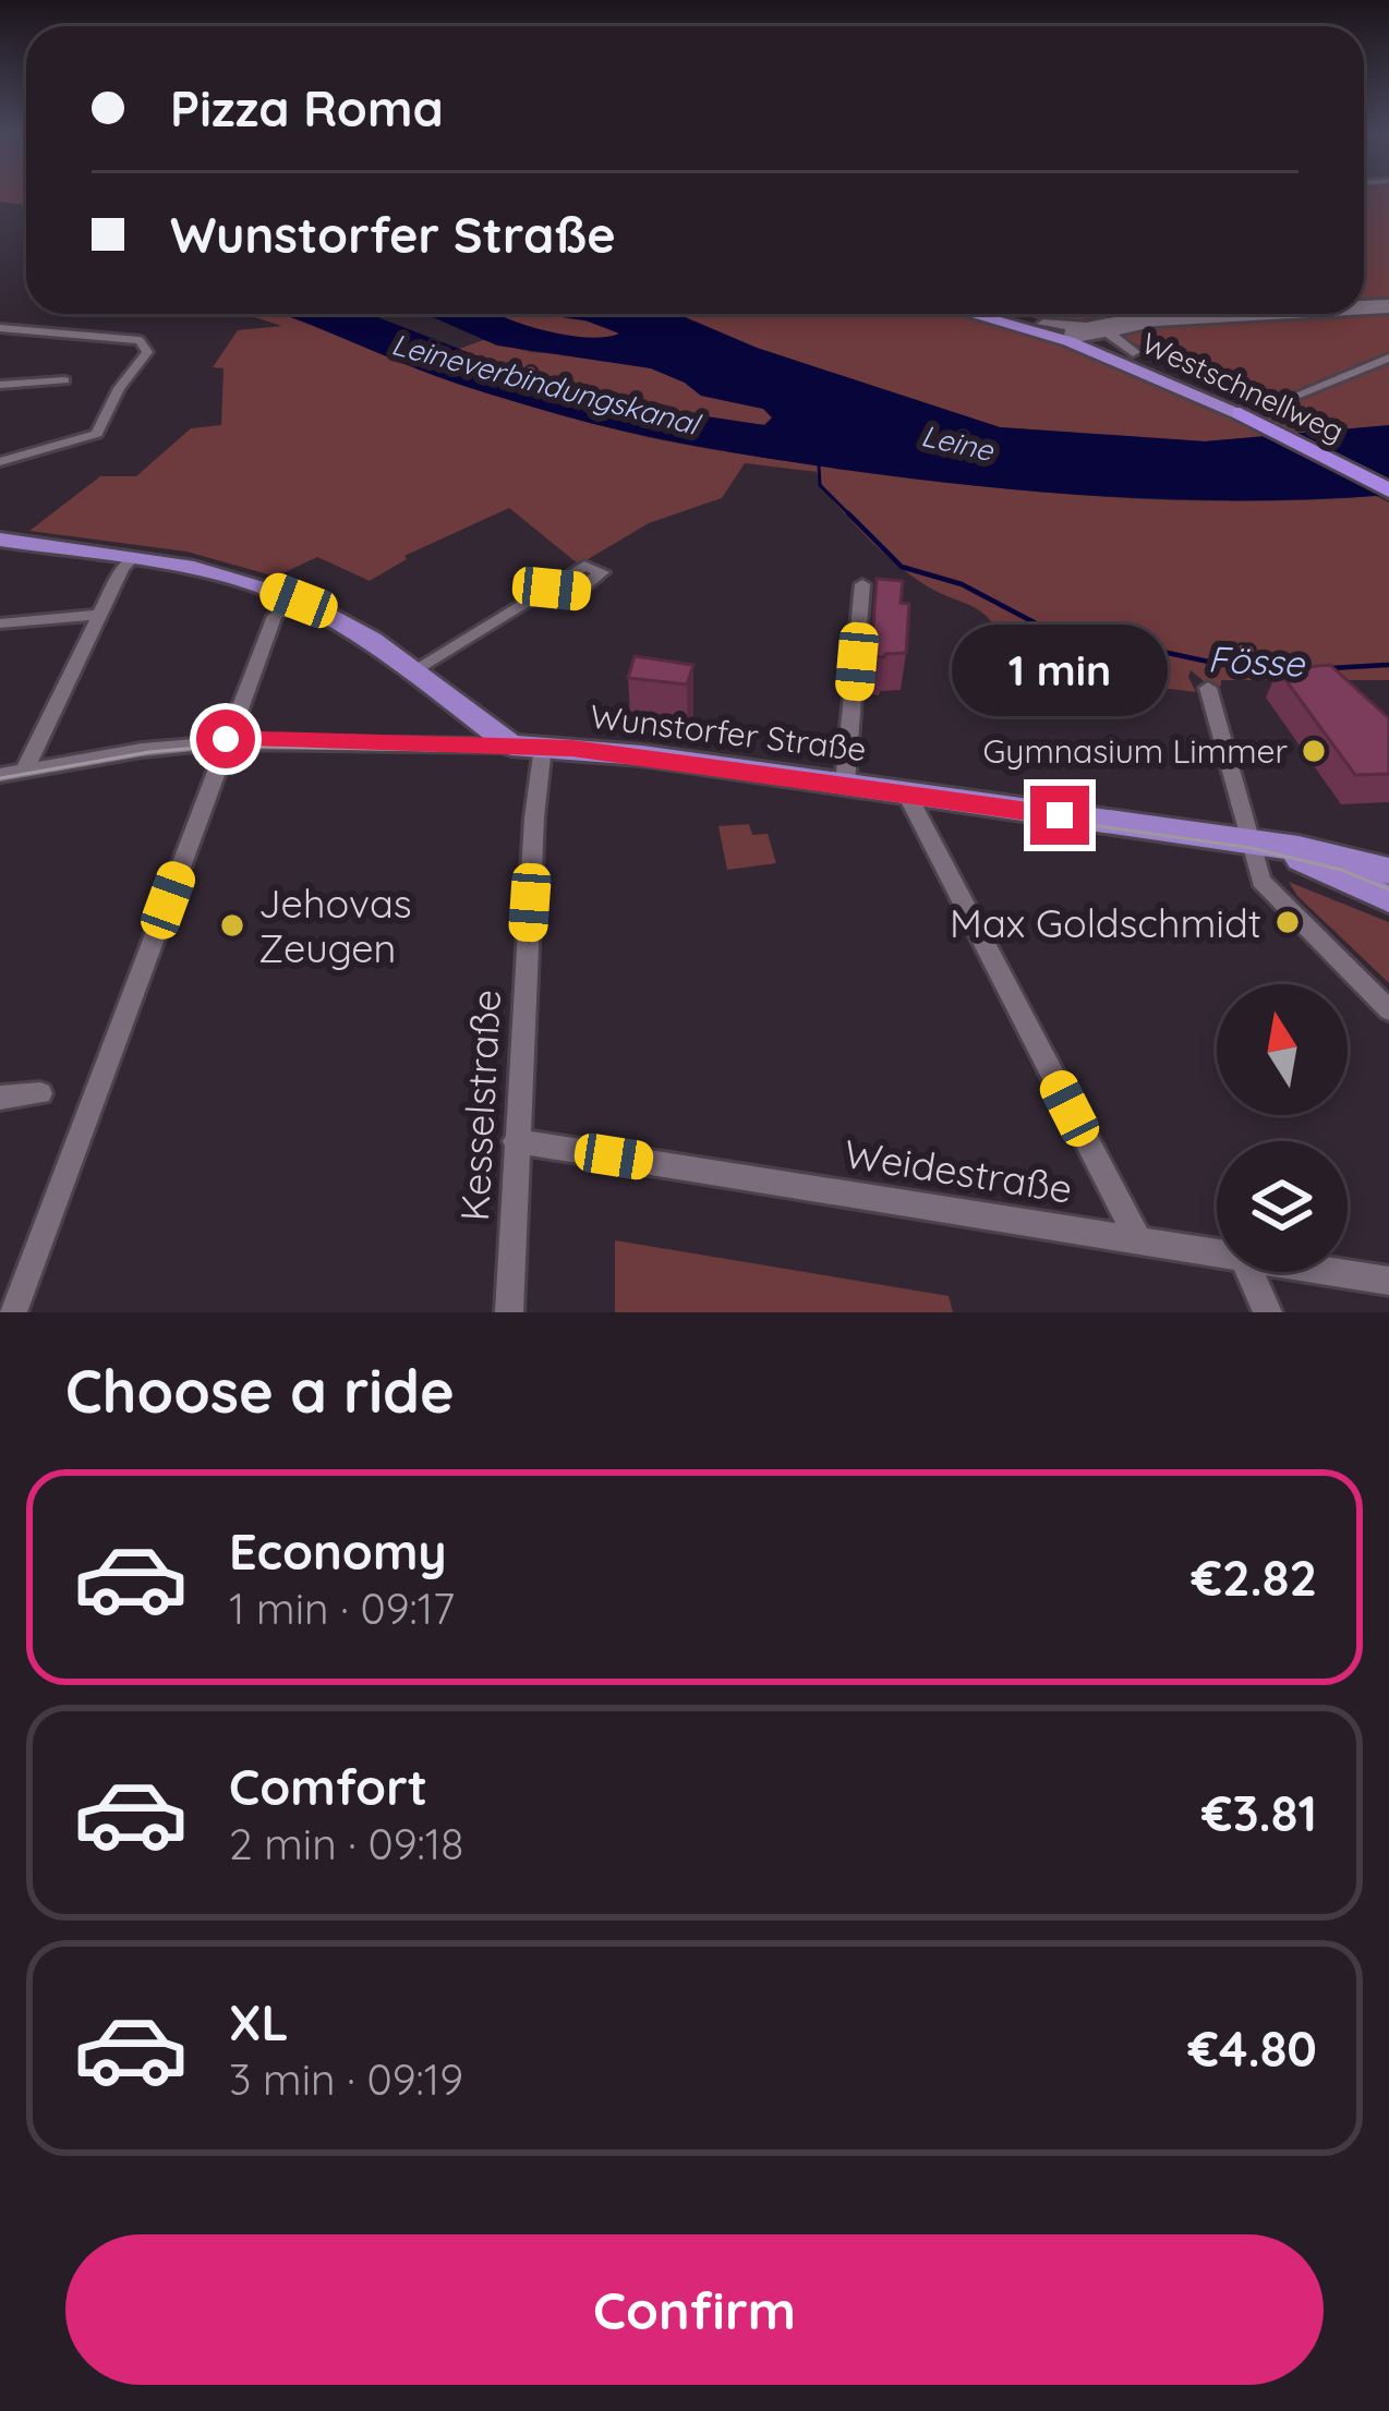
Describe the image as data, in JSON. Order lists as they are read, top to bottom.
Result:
{
  "streets": {
    "highway": ["Westschnellweg"],
    "main road": ["Wunstorfer Straße"],
    "street": ["Kesselstraße", "Weidestraße"]
  },
  "crossings": [
    ["Wunstorfer Straße", "Kesselstraße"],
    ["Kesselstraße", "Weidestraße"]
  ],
  "water": ["Leineverbindungskanal", "Leine", "Fösse"],
  "places": ["Gymnasium Limmer", "Max Goldschmidt", "Jehovas Zeugen"],
  "north": "top",
  "page": {
    "banner": ["Pizza Roma", "Wunstorfer Straße"],
    "bubble": "1 min",
    "heading": "Choose a ride",
    "list": [
      {
        "name": "Economy",
        "note": "1 min · 09:17",
        "value": "€2.82"
      },
      {
        "name": "Comfort",
        "note": "2 min · 09:18",
        "value": "€3.81"
      },
      {
        "name": "XL",
        "note": "3 min · 09:19",
        "value": "€4.80"
      }
    ],
    "buttons": "Confirm"
  }
}
